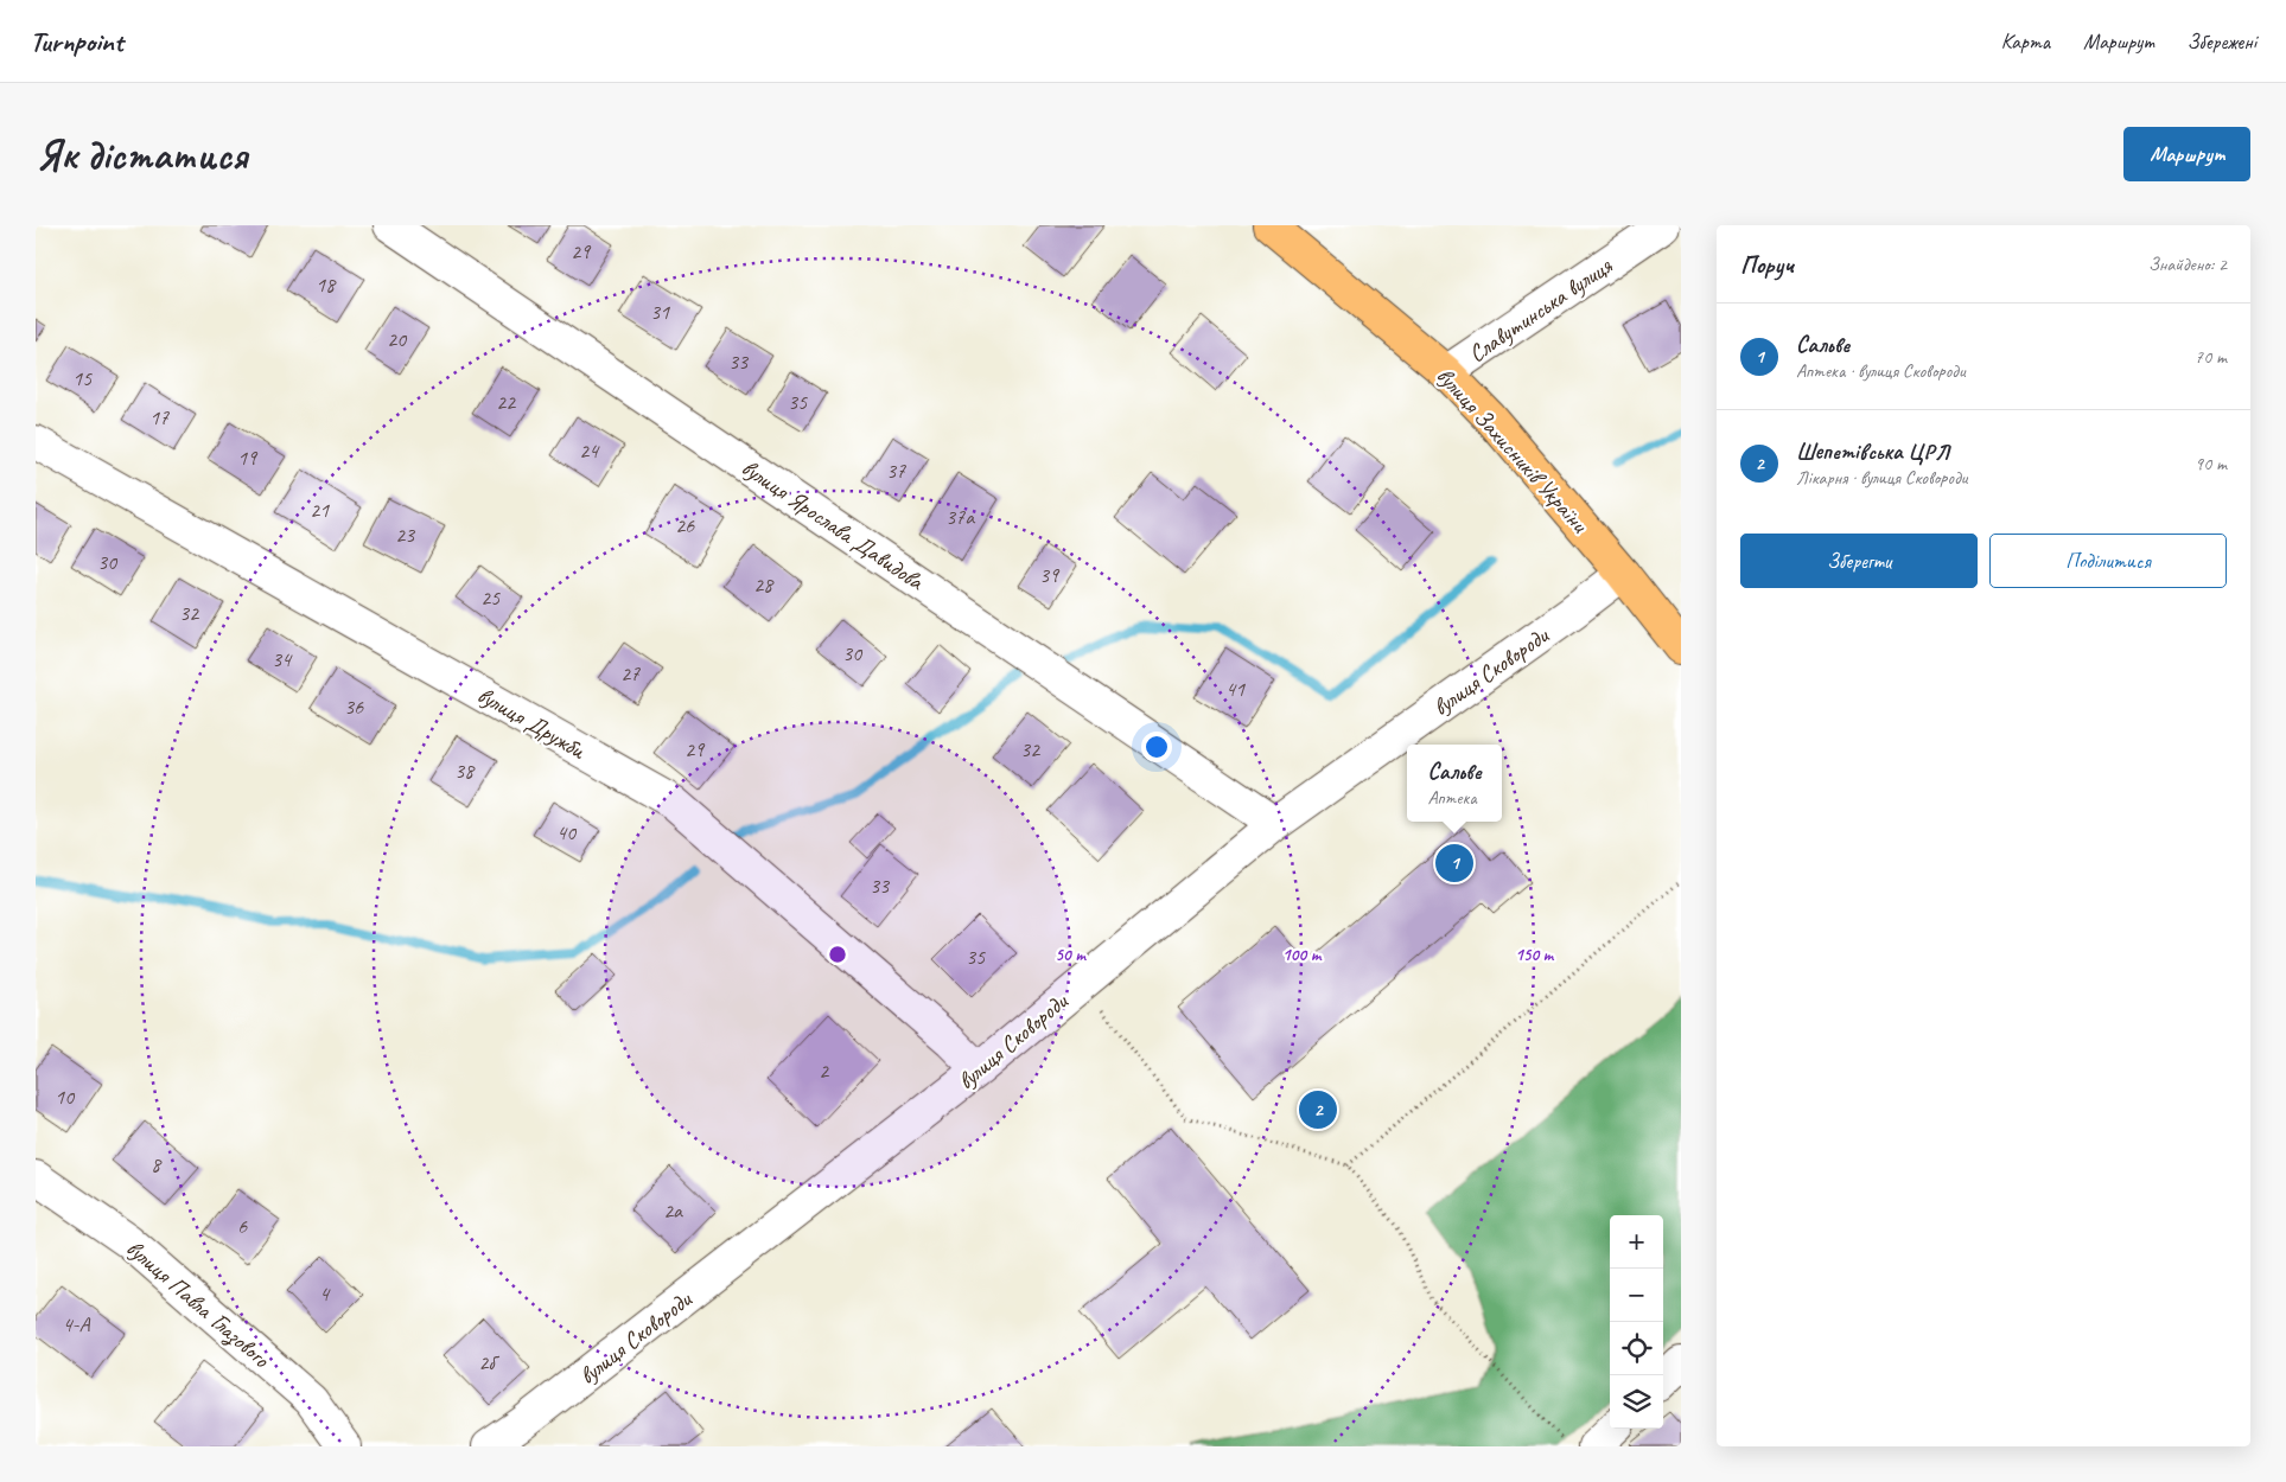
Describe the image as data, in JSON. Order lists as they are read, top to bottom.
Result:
{
  "streets": {
    "main road": ["вулиця Захисників України"],
    "street": [
      "Славутинська вулиця",
      "вулиця Ярослава Давидова",
      "вулиця Сковороди",
      "вулиця Дружби",
      "вулиця Павла Глазового"
    ]
  },
  "crossings": [
    ["Славутинська вулиця", "вулиця Захисників України"],
    ["вулиця Захисників України", "вулиця Сковороди"],
    ["вулиця Ярослава Давидова", "вулиця Сковороди"],
    ["вулиця Сковороди", "вулиця Дружби"]
  ],
  "house_numbers": [
    "29",
    "18",
    "31",
    "20",
    "33",
    "15",
    "22",
    "35",
    "17",
    "24",
    "19",
    "37",
    "21",
    "37а",
    "26",
    "23",
    "30",
    "39",
    "28",
    "25",
    "32",
    "30",
    "34",
    "27",
    "41",
    "36",
    "29",
    "32",
    "38",
    "40",
    "33",
    "35",
    "2",
    "10",
    "8",
    "2а",
    "6",
    "4",
    "4-А",
    "2б"
  ],
  "page": {
    "header": "Turnpoint",
    "nav": ["Карта", "Маршрут", "Збережені"],
    "buttons": [
      "Маршрут",
      ["Зберегти", "Поділитися"]
    ],
    "title": "Як дістатися",
    "heading": ["Поруч", "Знайдено: 2"],
    "list": [
      {
        "mark": "1",
        "name": "Сальве",
        "note": "Аптека · вулиця Сковороди",
        "value": "70 m"
      },
      {
        "mark": "2",
        "name": "Шепетівська ЦРЛ",
        "note": "Лікарня · вулиця Сковороди",
        "value": "90 m"
      }
    ],
    "popup": ["Сальве", "Аптека"],
    "pins": ["1", "2"],
    "map_buttons": ["+", "−"]
  },
  "rings": ["50 m", "100 m", "150 m"]
}
